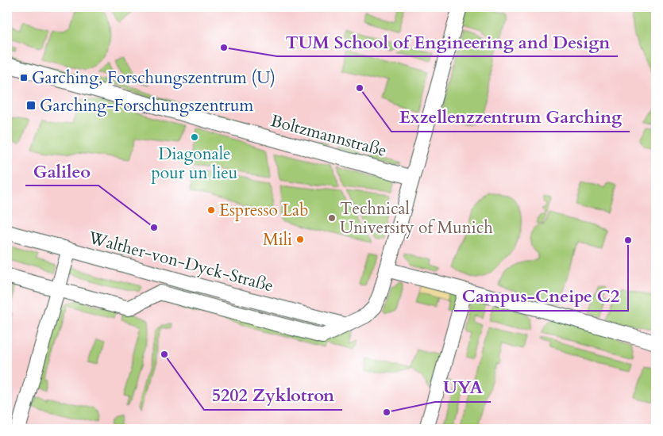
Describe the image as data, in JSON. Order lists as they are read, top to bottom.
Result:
{
  "streets": {
    "street": ["Boltzmannstraße", "Walther-von-Dyck-Straße"]
  },
  "places": {
    "other": [
      "TUM School of Engineering and Design",
      "Exzellenzzentrum Garching",
      "Diagonale pour un lieu",
      "Espresso Lab",
      "Technical University of Munich",
      "Galileo",
      "Mili",
      "Campus-Cneipe C2",
      "5202 Zyklotron",
      "UYA"
    ],
    "transit": ["Garching, Forschungszentrum (U)", "Garching-Forschungszentrum"]
  }
}
